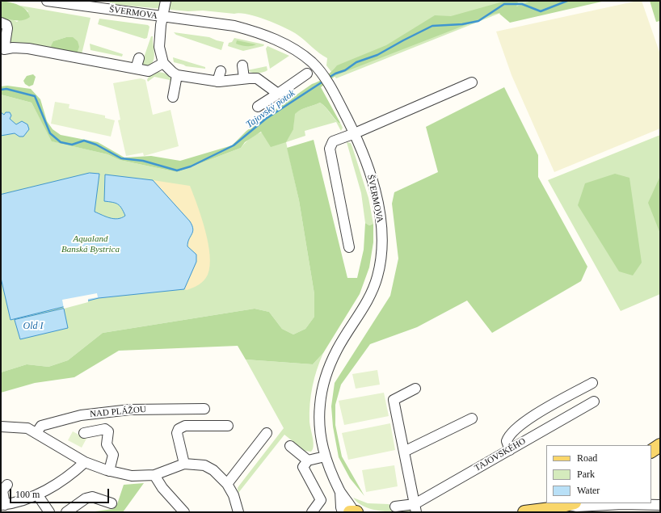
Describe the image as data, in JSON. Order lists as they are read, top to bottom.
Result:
{
  "streets": {
    "street": ["ŠVERMOVA", "NAD PLÁŽOU", "TAJOVSKÉHO"]
  },
  "water": ["Tajovský potok", "Old I"],
  "parks": ["Aqualand Banská Bystrica"],
  "legend": ["Road", "Park", "Water"],
  "scale_bar": "100 m"
}
